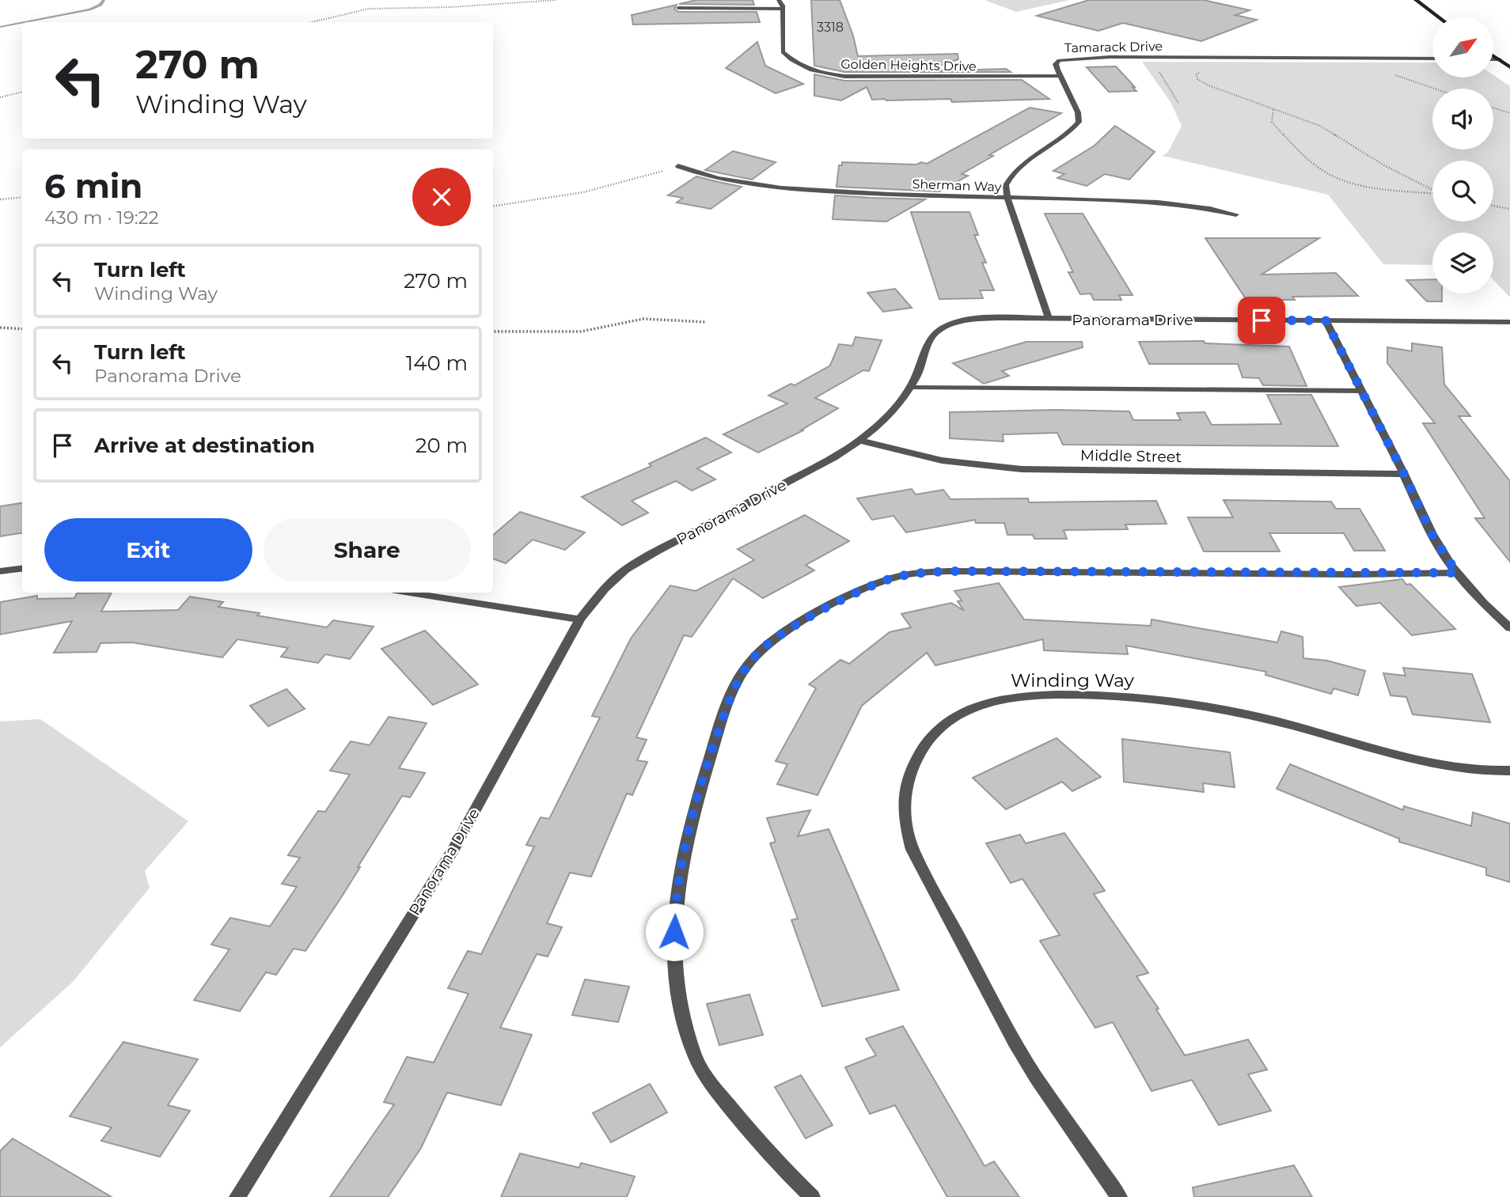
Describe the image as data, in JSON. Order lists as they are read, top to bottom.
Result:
{
  "streets": {
    "street": [
      "Tamarack Drive",
      "Golden Heights Drive",
      "Sherman Way",
      "Panorama Drive",
      "Middle Street",
      "Winding Way"
    ]
  },
  "crossings": [
    ["Tamarack Drive", "Golden Heights Drive"],
    ["Tamarack Drive", "Sherman Way"],
    ["Panorama Drive", "Middle Street"]
  ],
  "house_numbers": ["3318"],
  "north": "top right",
  "page": {
    "turn": ["270 m", "Winding Way"],
    "heading": ["6 min", "430 m · 19:22"],
    "list": [
      {
        "name": "Turn left",
        "note": "Winding Way",
        "value": "270 m"
      },
      {
        "name": "Turn left",
        "note": "Panorama Drive",
        "value": "140 m"
      },
      {
        "name": "Arrive at destination",
        "value": "20 m"
      }
    ],
    "buttons": ["Exit", "Share"]
  }
}
